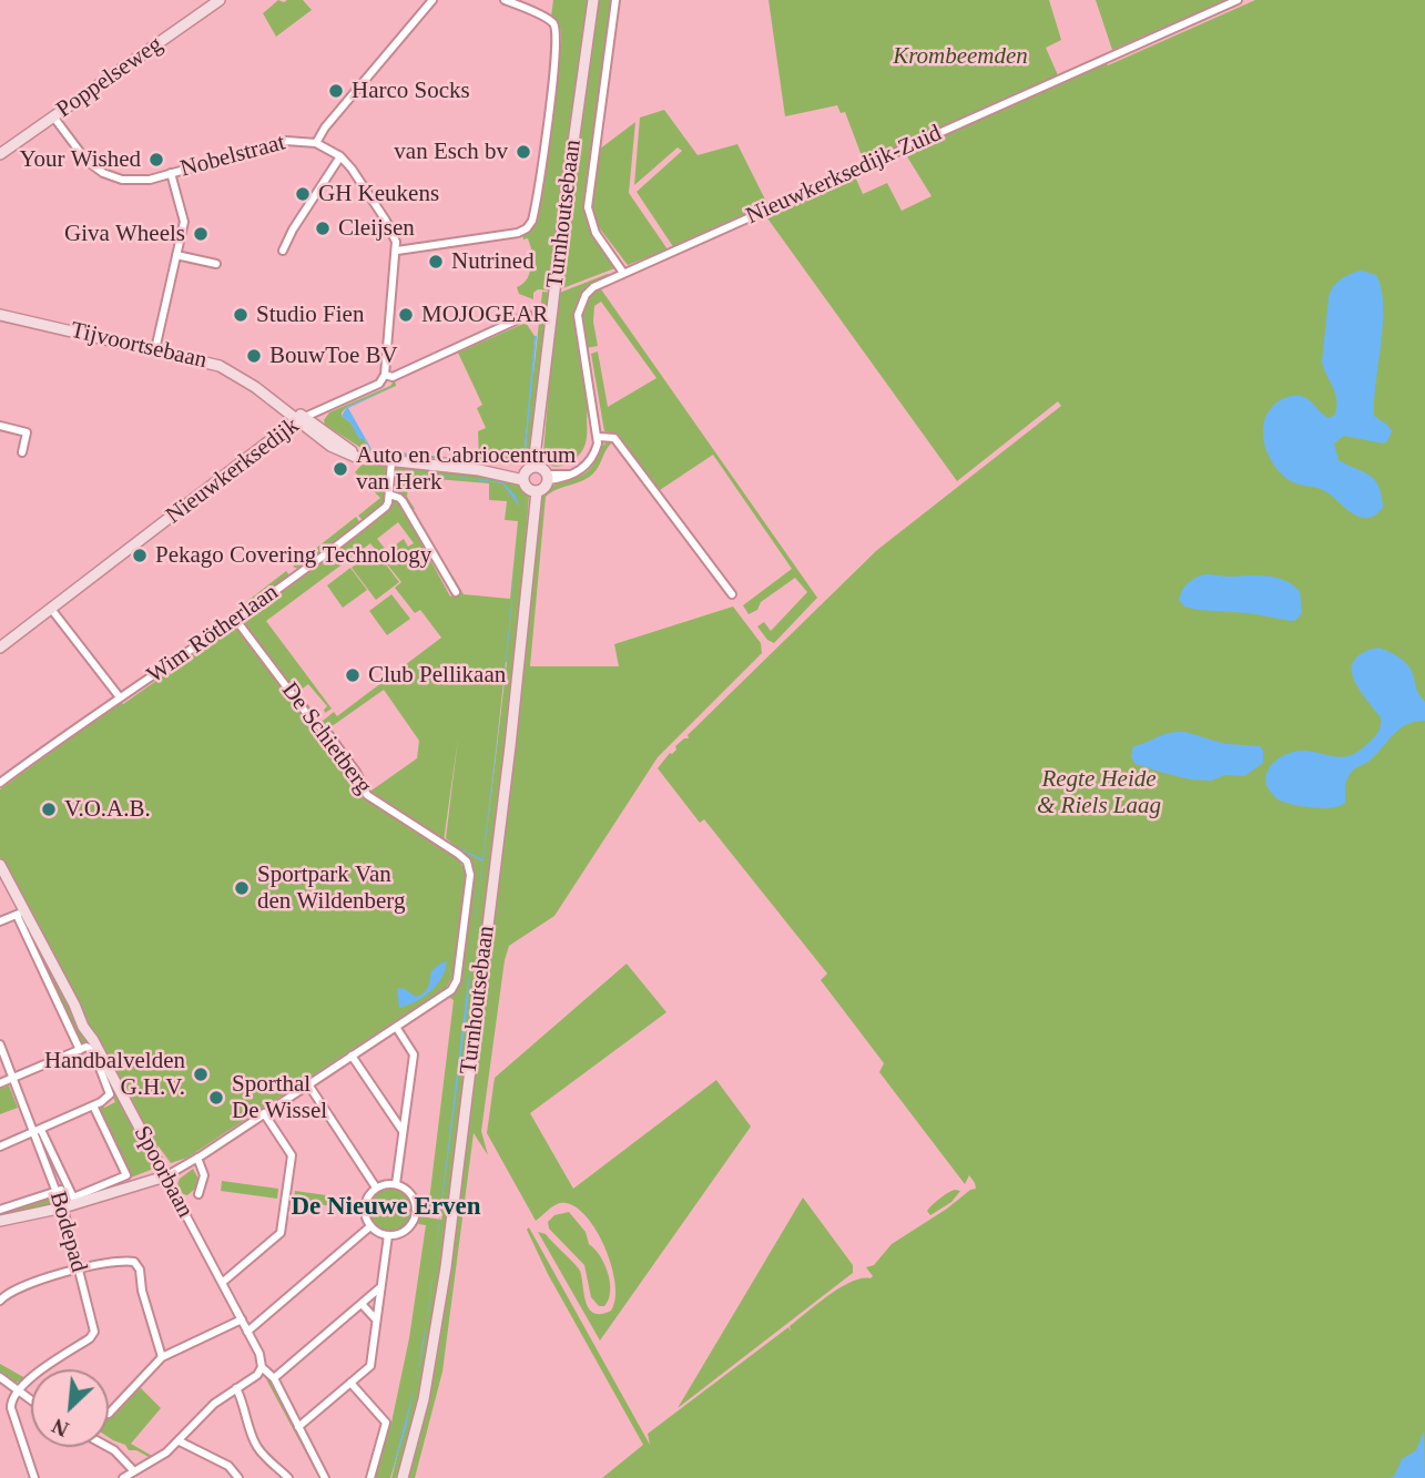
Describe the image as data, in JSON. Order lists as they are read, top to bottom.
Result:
{
  "streets": {
    "street": [
      "Poppelseweg",
      "Nobelstraat",
      "Nieuwkerksedijk-Zuid",
      "Turnhoutsebaan",
      "Tijvoortsebaan",
      "Nieuwkerksedijk",
      "Wim Rötherlaan",
      "De Schietberg",
      "Spoorbaan",
      "Bodepad"
    ]
  },
  "crossings": [
    ["Poppelseweg", "Nobelstraat"],
    ["Nobelstraat", "Nieuwkerksedijk"],
    ["Tijvoortsebaan", "Nieuwkerksedijk"],
    ["Wim Rötherlaan", "De Schietberg"],
    ["De Schietberg", "Spoorbaan"],
    ["Spoorbaan", "Bodepad"]
  ],
  "districts": ["De Nieuwe Erven"],
  "parks": ["Krombeemden", "Regte Heide & Riels Laag"],
  "places": [
    "Harco Socks",
    "van Esch bv",
    "Your Wished",
    "GH Keukens",
    "Cleijsen",
    "Giva Wheels",
    "Nutrined",
    "Studio Fien",
    "MOJOGEAR",
    "BouwToe BV",
    "Auto en Cabriocentrum van Herk",
    "Pekago Covering Technology",
    "Club Pellikaan",
    "V.O.A.B.",
    "Sportpark Van den Wildenberg",
    "Handbalvelden G.H.V.",
    "Sporthal De Wissel"
  ],
  "north": "bottom left"
}
